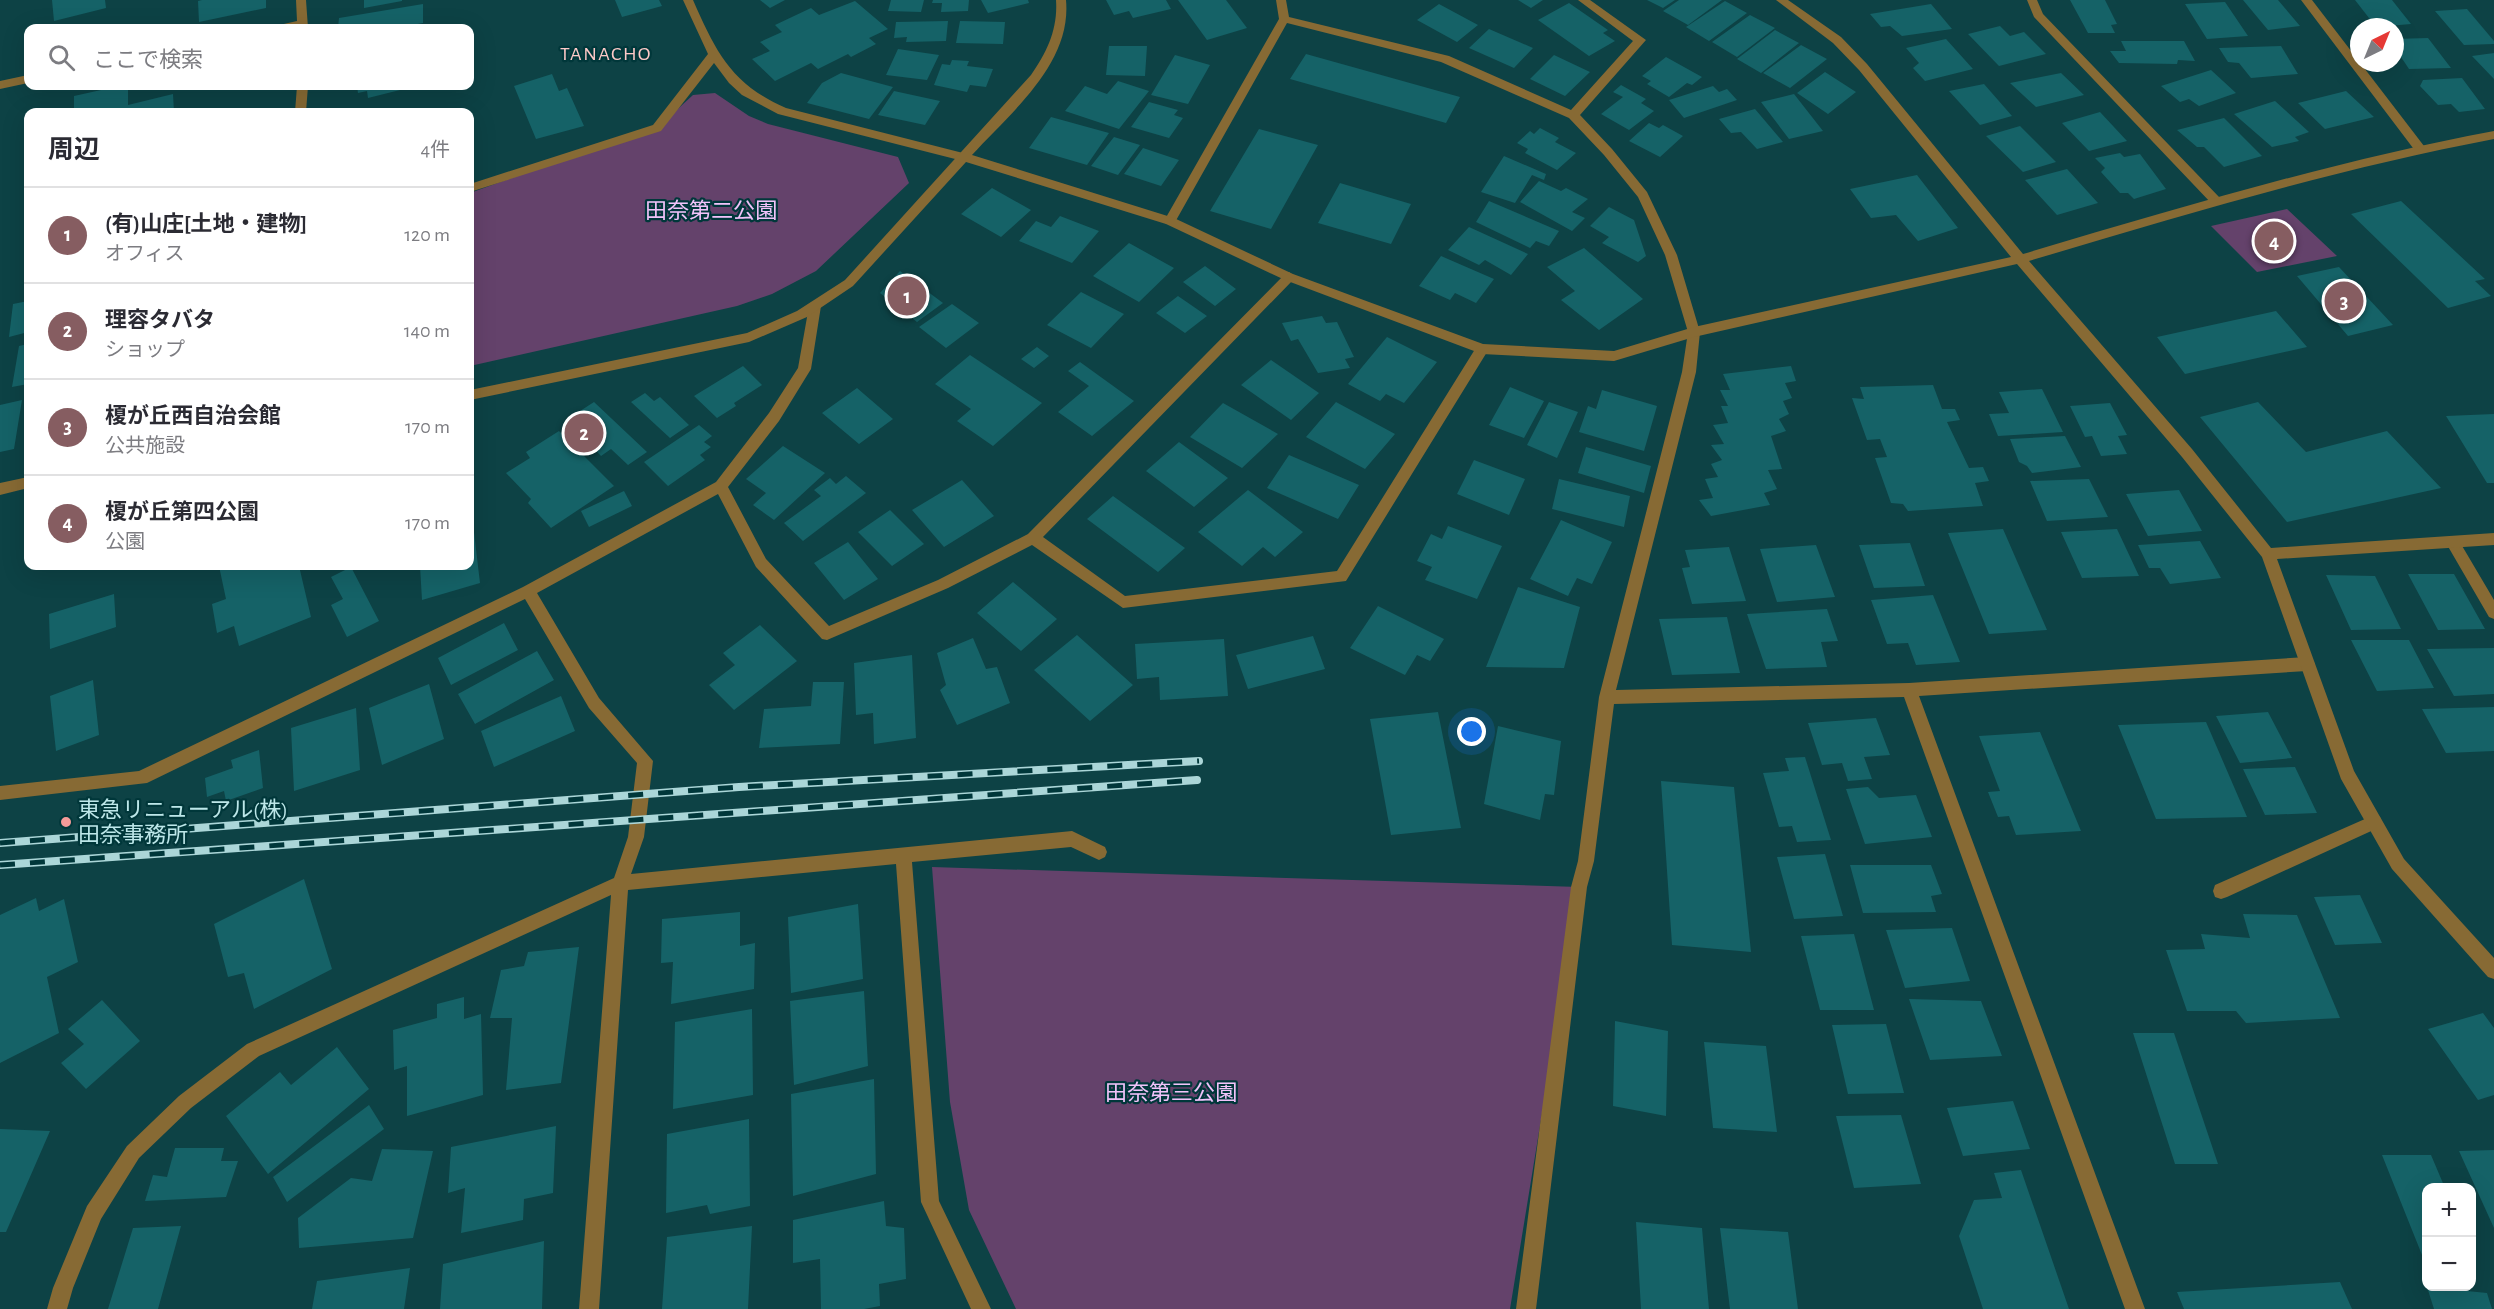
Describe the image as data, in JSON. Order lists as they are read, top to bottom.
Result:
{
  "districts": ["TANACHO"],
  "parks": ["田奈第二公園", "田奈第三公園"],
  "places": ["東急リニューアル(株) 田奈事務所"],
  "north": "top right",
  "page": {
    "search": "ここで検索",
    "heading": ["周辺", "4件"],
    "list": [
      {
        "mark": "1",
        "name": "(有)山庄[土地・建物]",
        "note": "オフィス",
        "value": "120 m"
      },
      {
        "mark": "2",
        "name": "理容タバタ",
        "note": "ショップ",
        "value": "140 m"
      },
      {
        "mark": "3",
        "name": "榎が丘西自治会館",
        "note": "公共施設",
        "value": "170 m"
      },
      {
        "mark": "4",
        "name": "榎が丘第四公園",
        "note": "公園",
        "value": "170 m"
      }
    ],
    "pins": [
      "4",
      "1",
      "3",
      "2"
    ],
    "map_buttons": ["+", "−"]
  }
}
